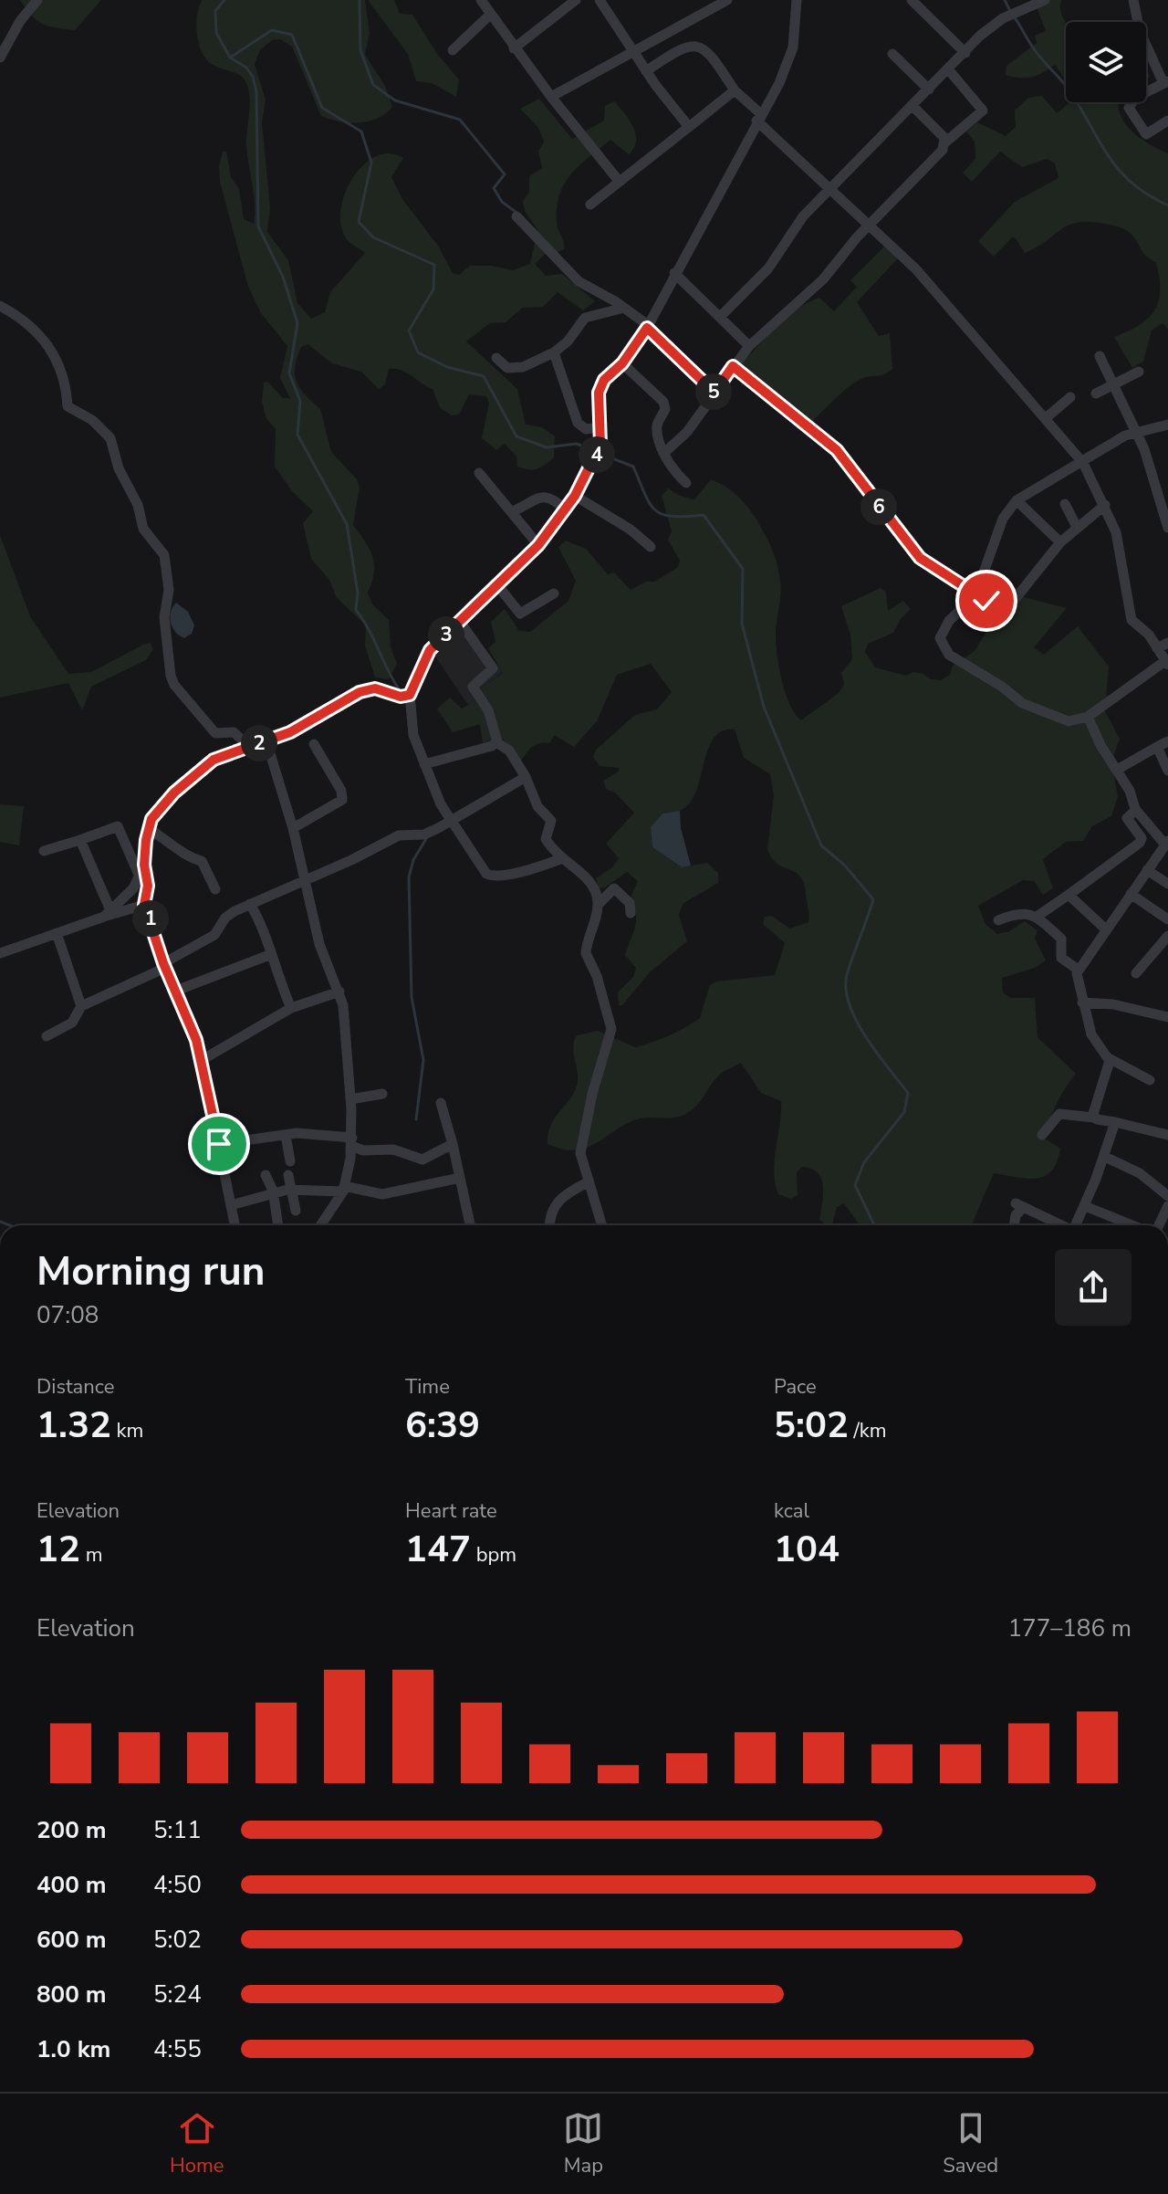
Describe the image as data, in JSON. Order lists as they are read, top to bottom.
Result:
{
  "page": {
    "pins": [
      "5",
      "4",
      "6",
      "3",
      "2",
      "1"
    ],
    "heading": ["Morning run", "07:08"],
    "stats": [
      ["Distance", "1.32 km"],
      ["Time", "6:39"],
      ["Pace", "5:02 /km"],
      ["Elevation", "12 m"],
      ["Heart rate", "147 bpm"],
      ["kcal", "104"]
    ],
    "chart": ["Elevation", "177–186 m"],
    "list": [
      {
        "name": "200 m",
        "note": "5:11"
      },
      {
        "name": "400 m",
        "note": "4:50"
      },
      {
        "name": "600 m",
        "note": "5:02"
      },
      {
        "name": "800 m",
        "note": "5:24"
      },
      {
        "name": "1.0 km",
        "note": "4:55"
      }
    ],
    "tabs": ["Home", "Map", "Saved"]
  }
}
